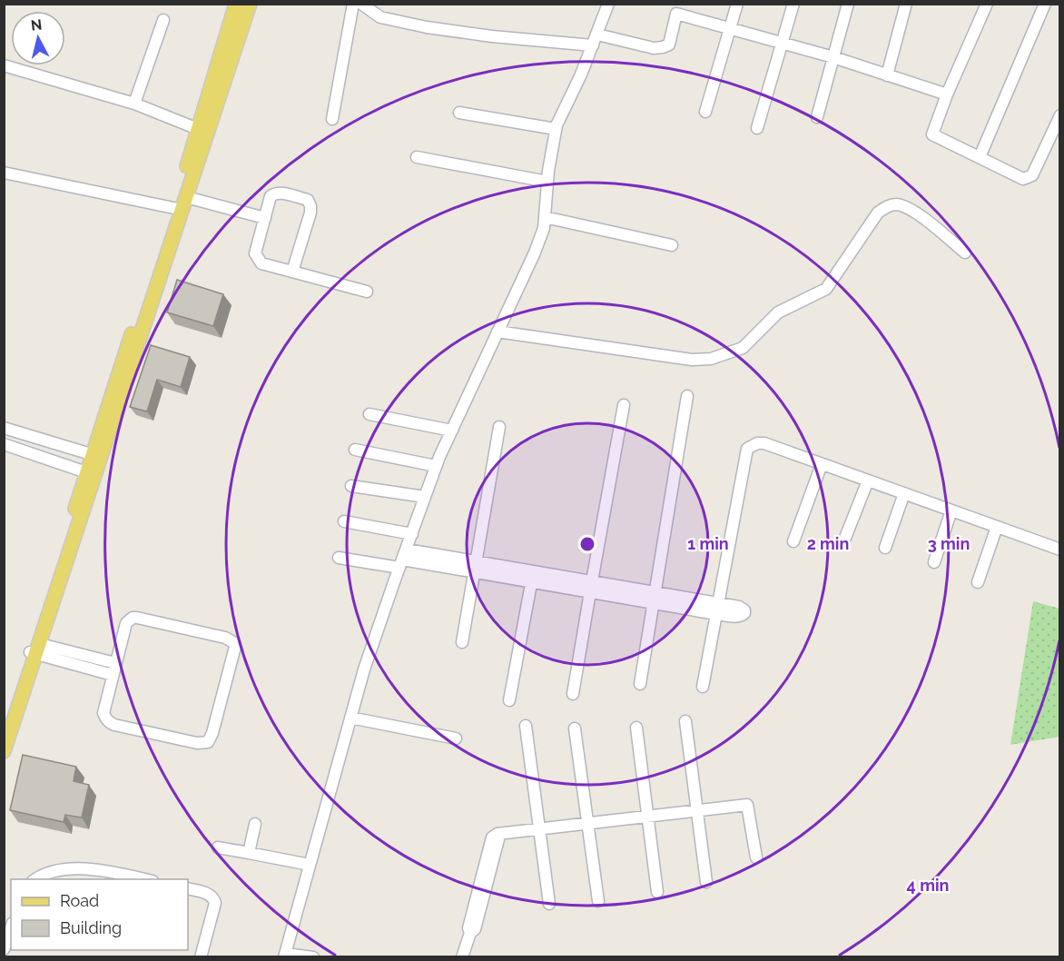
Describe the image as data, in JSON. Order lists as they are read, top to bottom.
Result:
{
  "legend": ["Road", "Building"],
  "north": "top",
  "rings": [
    "1 min",
    "2 min",
    "3 min",
    "4 min"
  ]
}
